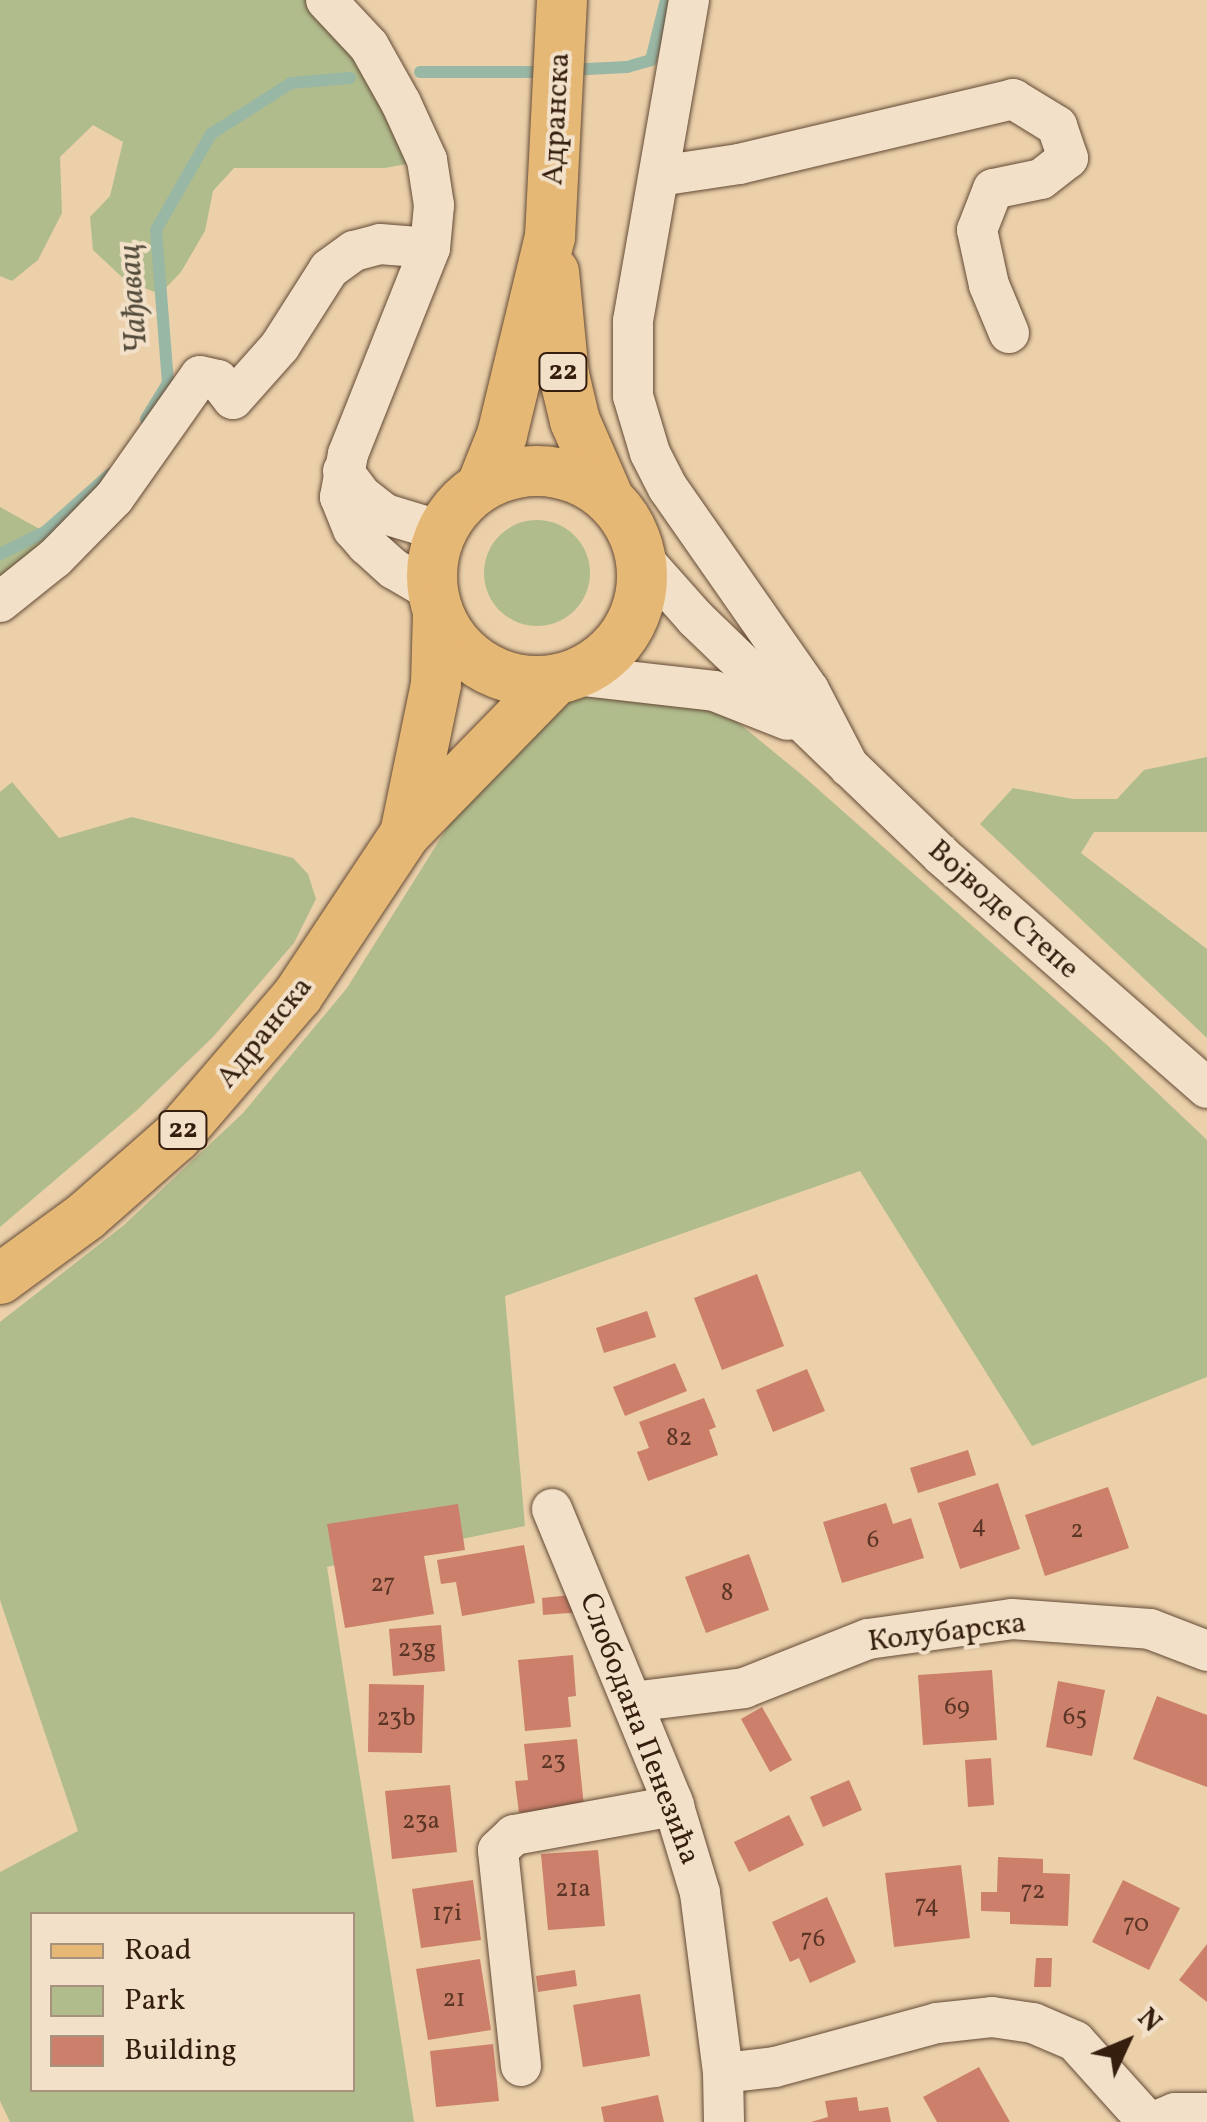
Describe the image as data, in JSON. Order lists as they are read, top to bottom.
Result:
{
  "streets": {
    "main road": ["Адранска", "22"],
    "street": ["Војводе Степе", "Колубарска", "Слободана Пенезића"]
  },
  "crossings": [
    ["Адранска", "22"],
    ["Адранска", "Војводе Степе"],
    ["22", "Војводе Степе"],
    ["Колубарска", "Слободана Пенезића"]
  ],
  "water": ["Чађавац"],
  "house_numbers": [
    "82",
    "4",
    "2",
    "6",
    "27",
    "8",
    "23g",
    "69",
    "65",
    "23b",
    "23",
    "23a",
    "21a",
    "72",
    "74",
    "17i",
    "70",
    "76",
    "21"
  ],
  "legend": ["Road", "Park", "Building"],
  "north": "top right"
}
